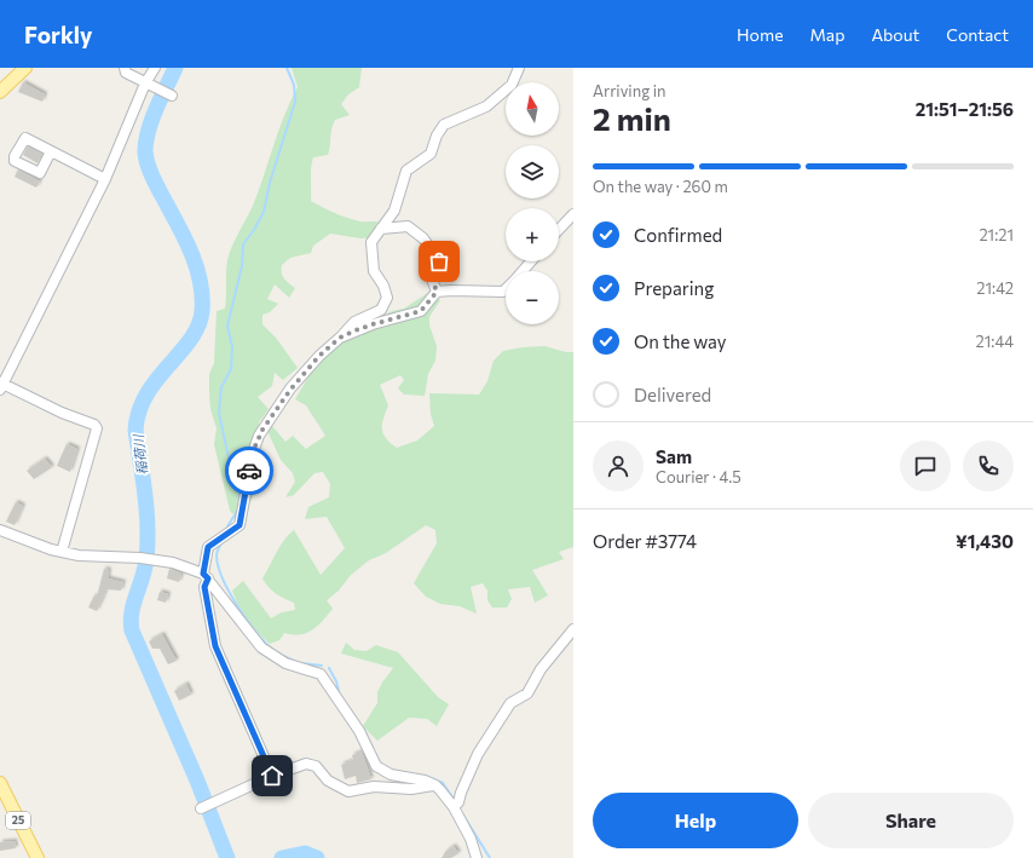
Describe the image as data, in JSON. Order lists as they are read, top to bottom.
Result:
{
  "streets": {
    "main road": ["25"]
  },
  "water": ["稲荷川"],
  "north": "top",
  "page": {
    "header": "Forkly",
    "nav": [
      "Home",
      "Map",
      "About",
      "Contact"
    ],
    "heading": ["2 min", "Arriving in", "21:51–21:56"],
    "panel": [
      "Sam",
      "Courier · 4.5",
      "Order #3774",
      "¥1,430"
    ],
    "map_buttons": ["+", "−"],
    "bar": "On the way · 260 m",
    "list": [
      ["Confirmed", "21:21"],
      ["Preparing", "21:42"],
      ["On the way", "21:44"],
      "Delivered"
    ],
    "buttons": ["Help", "Share"]
  }
}
